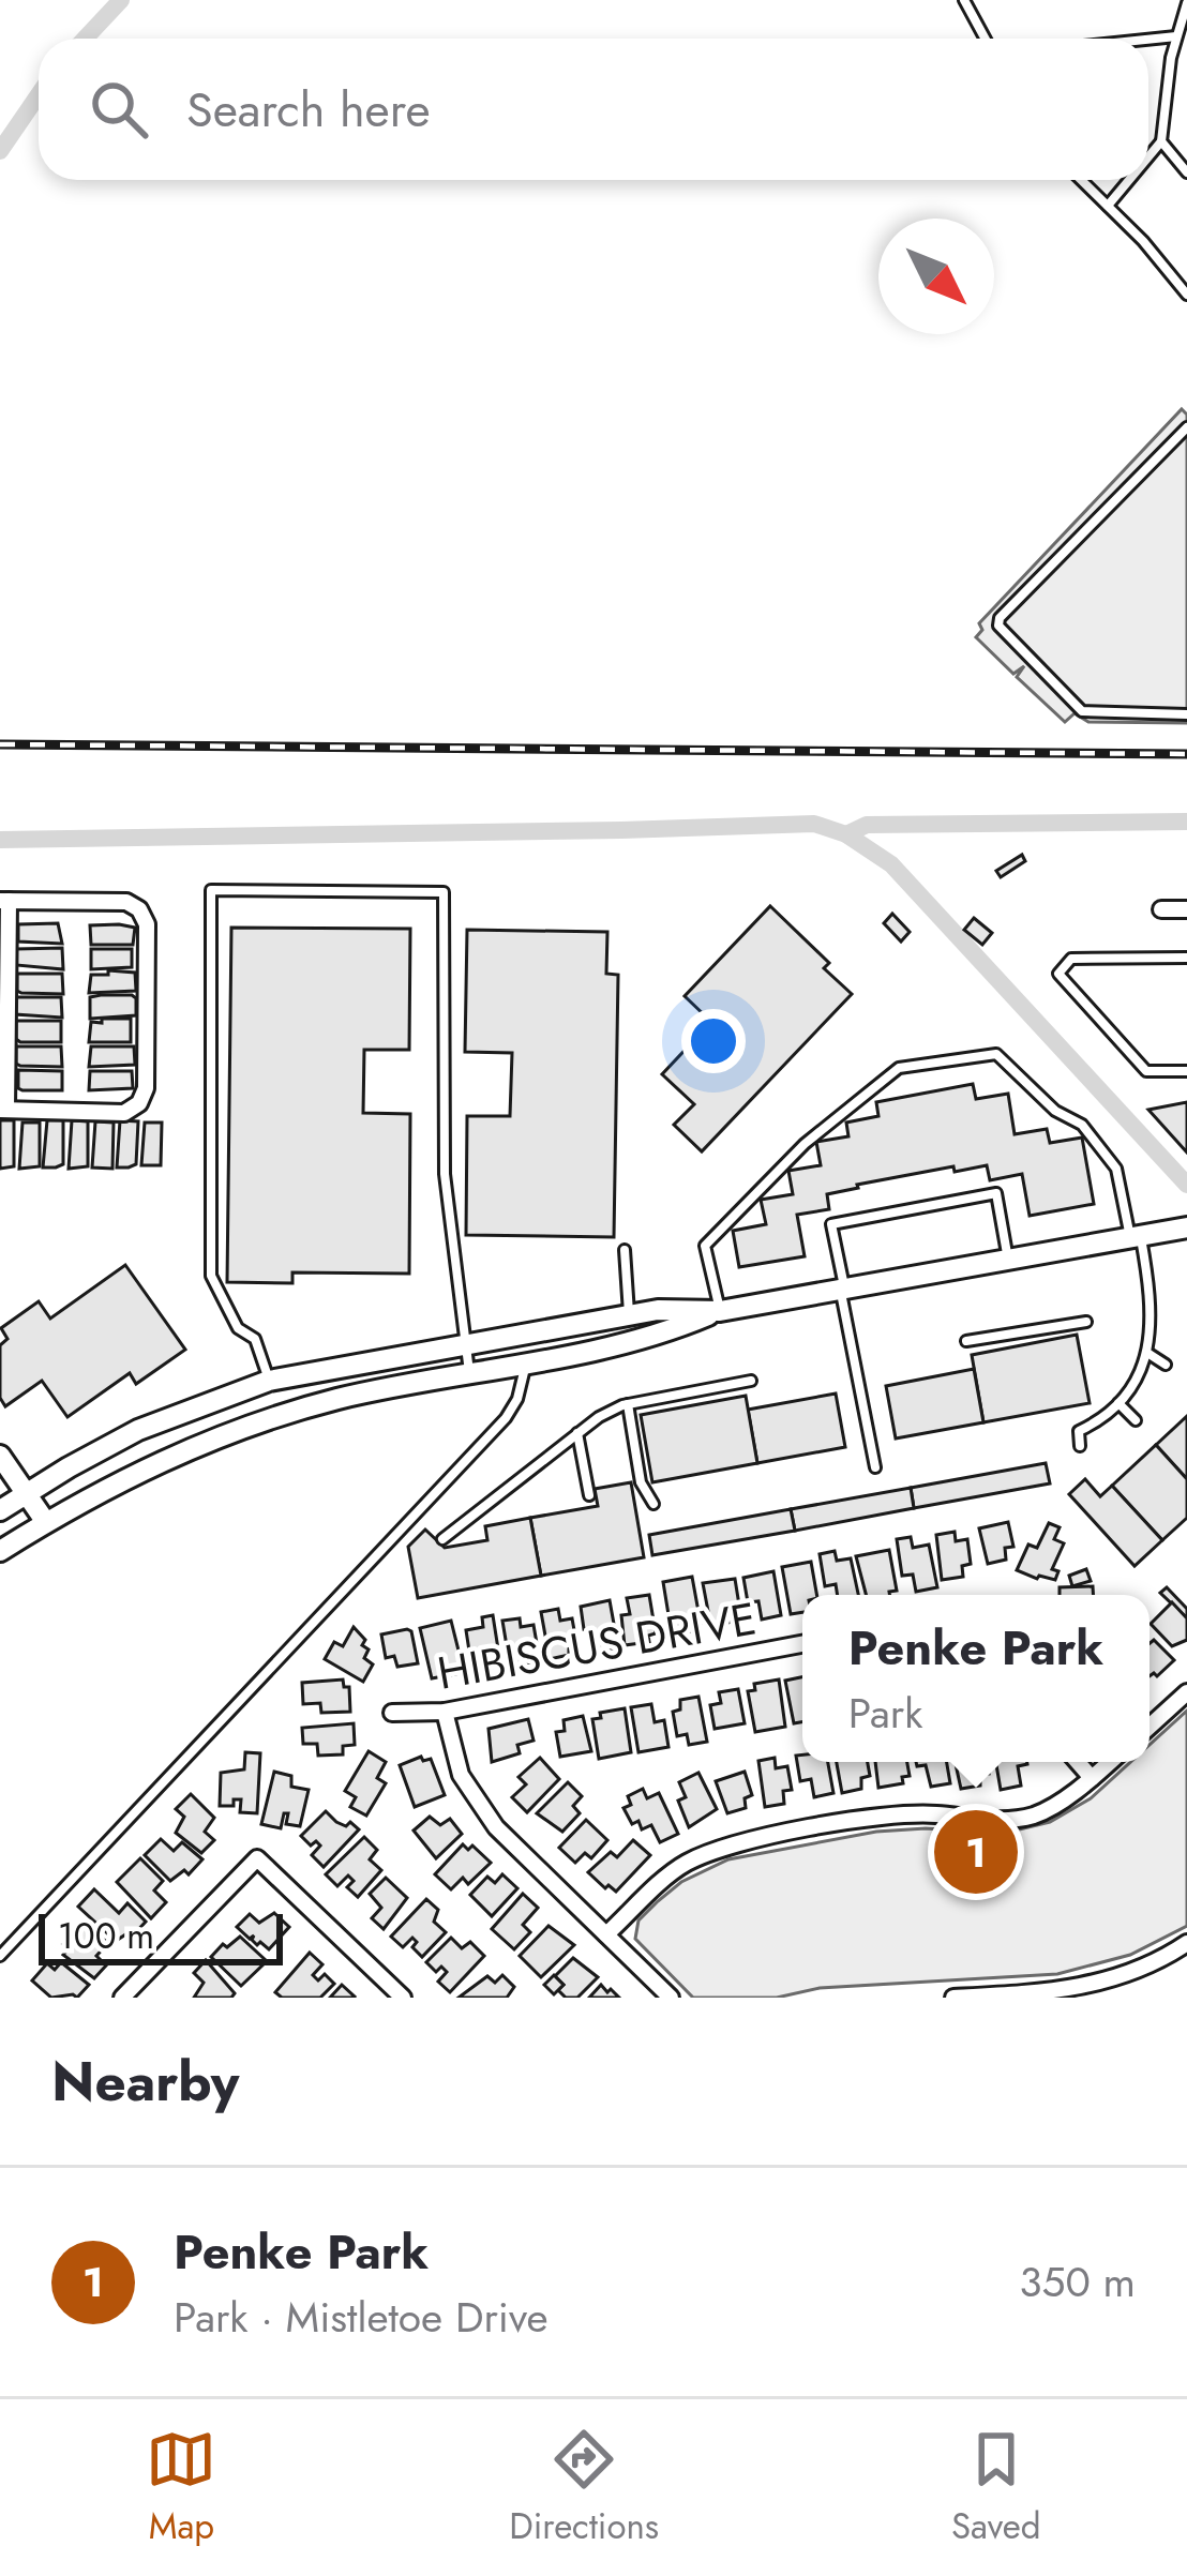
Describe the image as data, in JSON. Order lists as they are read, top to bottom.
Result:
{
  "streets": {
    "street": ["HIBISCUS DRIVE"]
  },
  "scale_bar": "100 m",
  "north": "bottom right",
  "page": {
    "search": "Search here",
    "popup": ["Penke Park", "Park"],
    "pins": "1",
    "scale": "100 m",
    "heading": "Nearby",
    "list": [
      {
        "mark": "1",
        "name": "Penke Park",
        "note": "Park · Mistletoe Drive",
        "value": "350 m"
      }
    ],
    "nav": ["Map", "Directions", "Saved"]
  }
}
